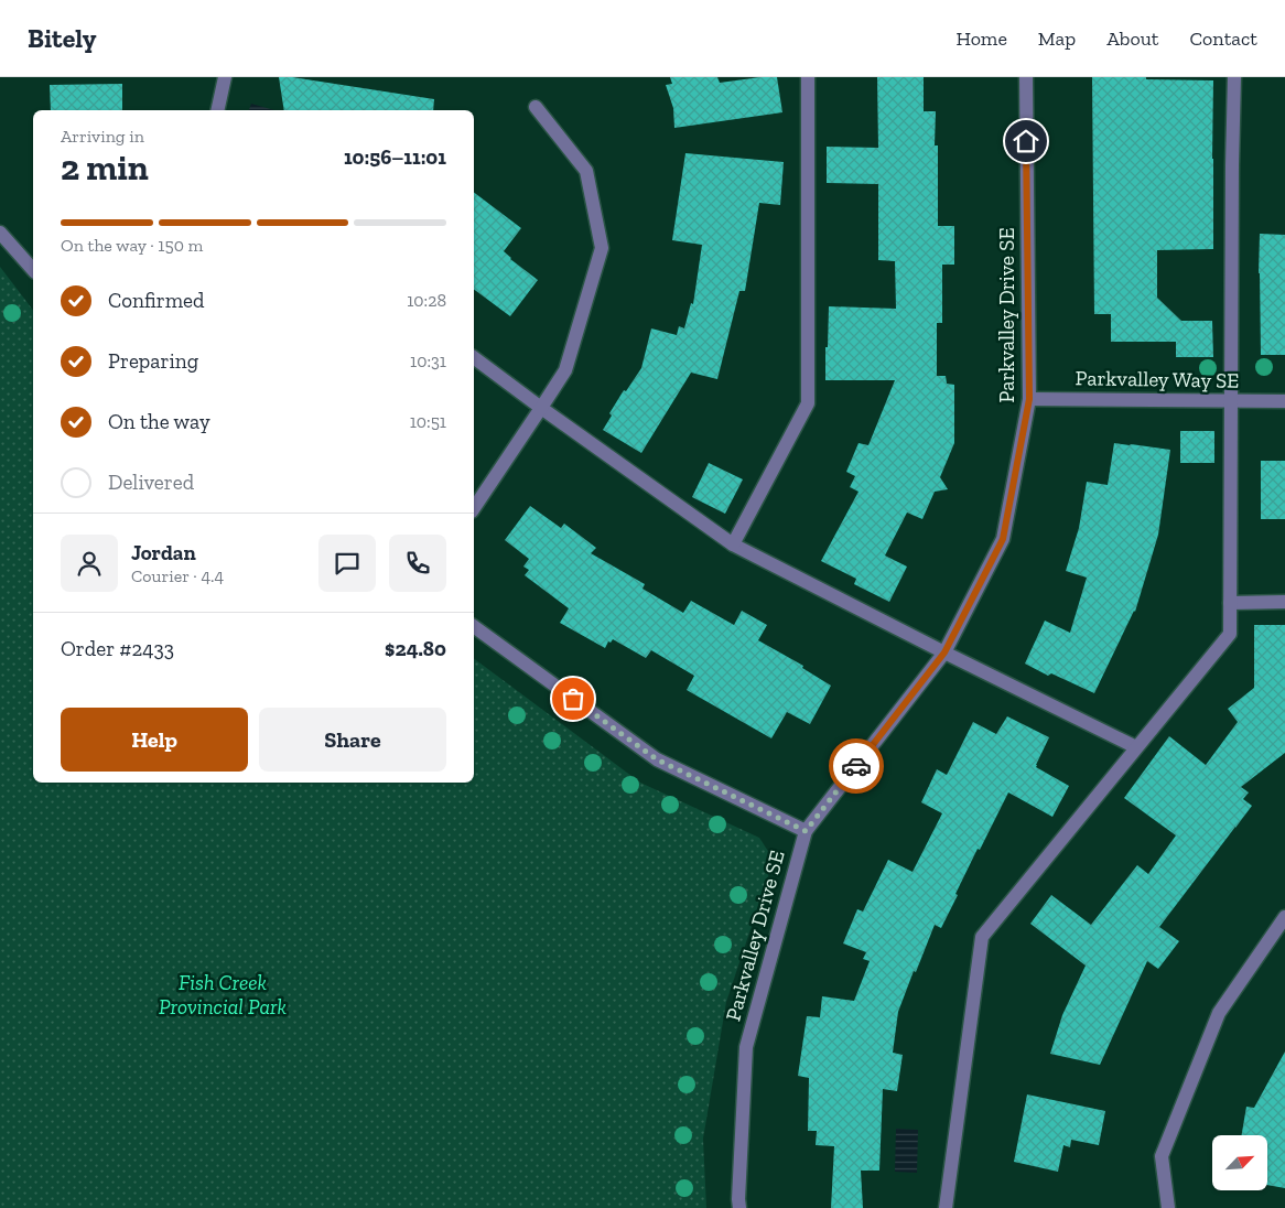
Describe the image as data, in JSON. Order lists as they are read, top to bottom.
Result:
{
  "streets": {
    "street": ["Parkvalley Drive SE", "Parkvalley Way SE"]
  },
  "crossings": [
    ["Parkvalley Drive SE", "Parkvalley Way SE"]
  ],
  "parks": ["Fish Creek Provincial Park"],
  "north": "top right",
  "page": {
    "header": "Bitely",
    "nav": [
      "Home",
      "Map",
      "About",
      "Contact"
    ],
    "heading": ["2 min", "Arriving in", "10:56–11:01"],
    "panel": [
      "Jordan",
      "Courier · 4.4",
      "Order #2433",
      "$24.80"
    ],
    "bar": "On the way · 150 m",
    "list": [
      ["Confirmed", "10:28"],
      ["Preparing", "10:31"],
      ["On the way", "10:51"],
      "Delivered"
    ],
    "buttons": ["Help", "Share"]
  }
}
